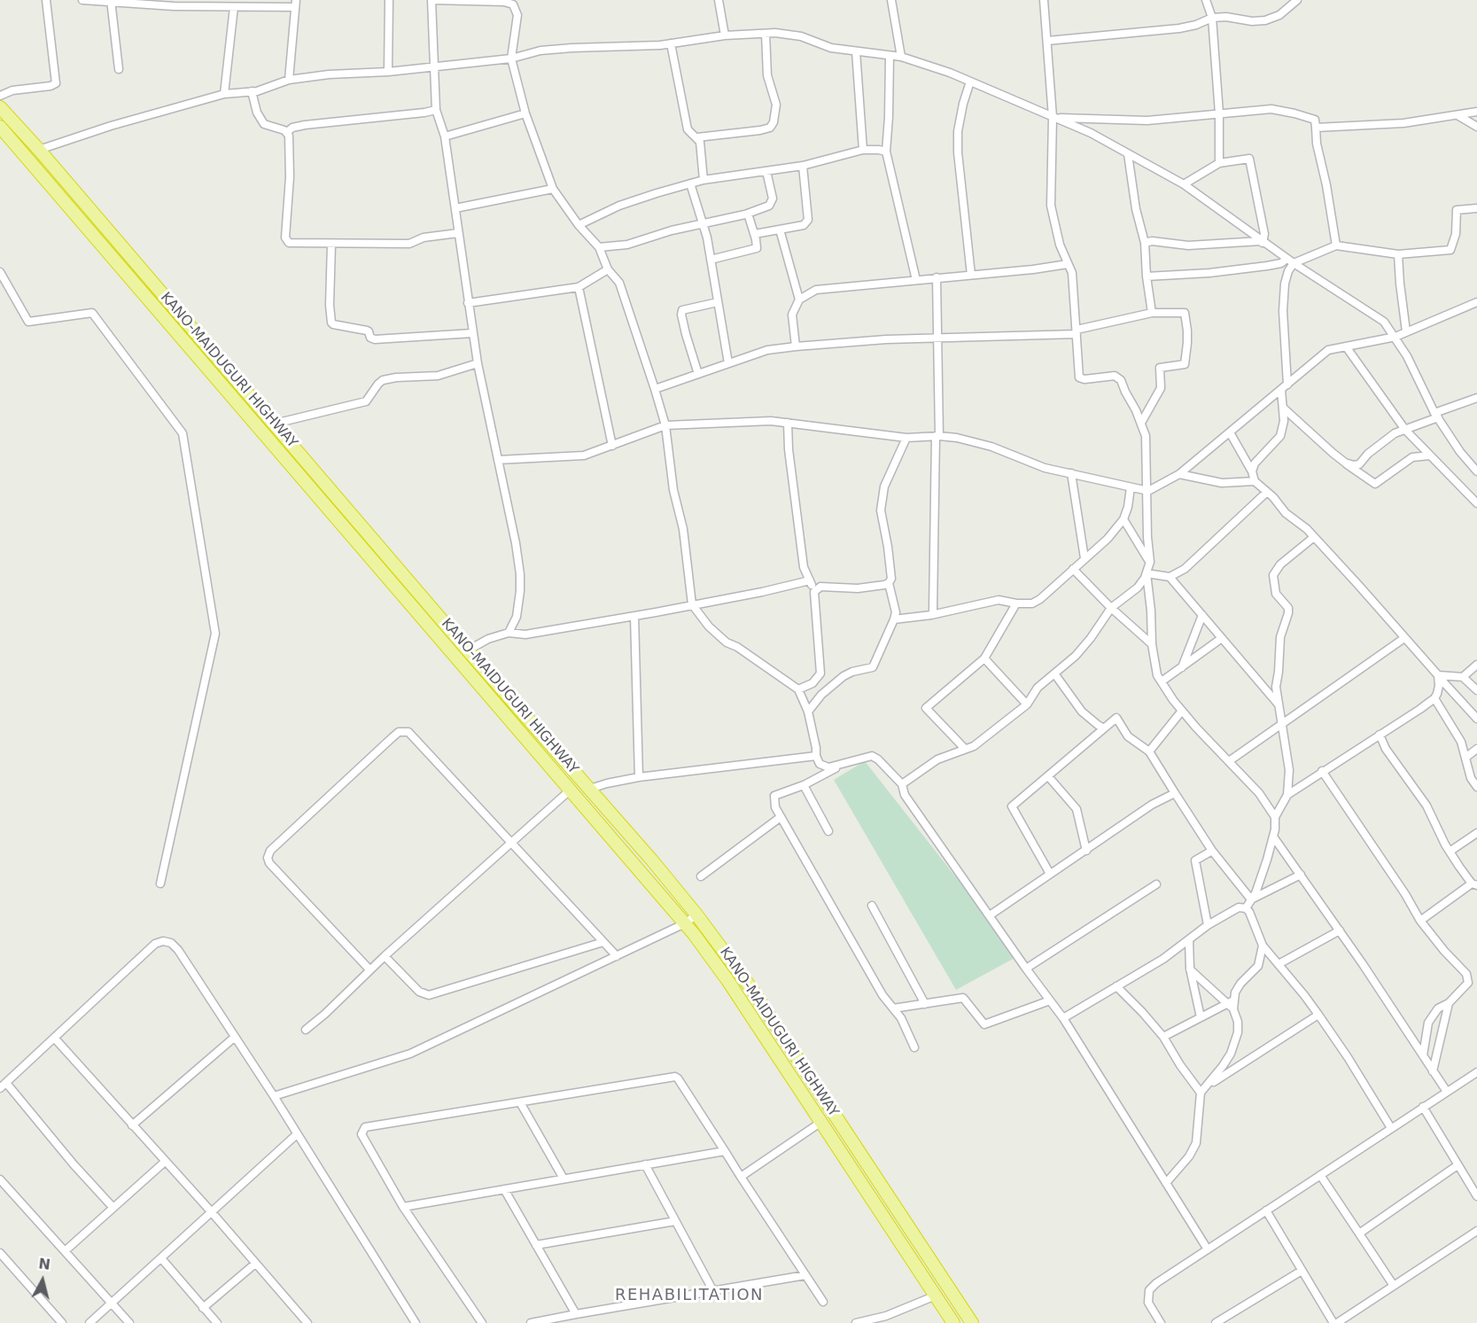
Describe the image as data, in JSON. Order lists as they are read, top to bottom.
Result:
{
  "streets": {
    "highway": ["KANO-MAIDUGURI HIGHWAY"]
  },
  "districts": ["REHABILITATION"],
  "north": "top"
}
